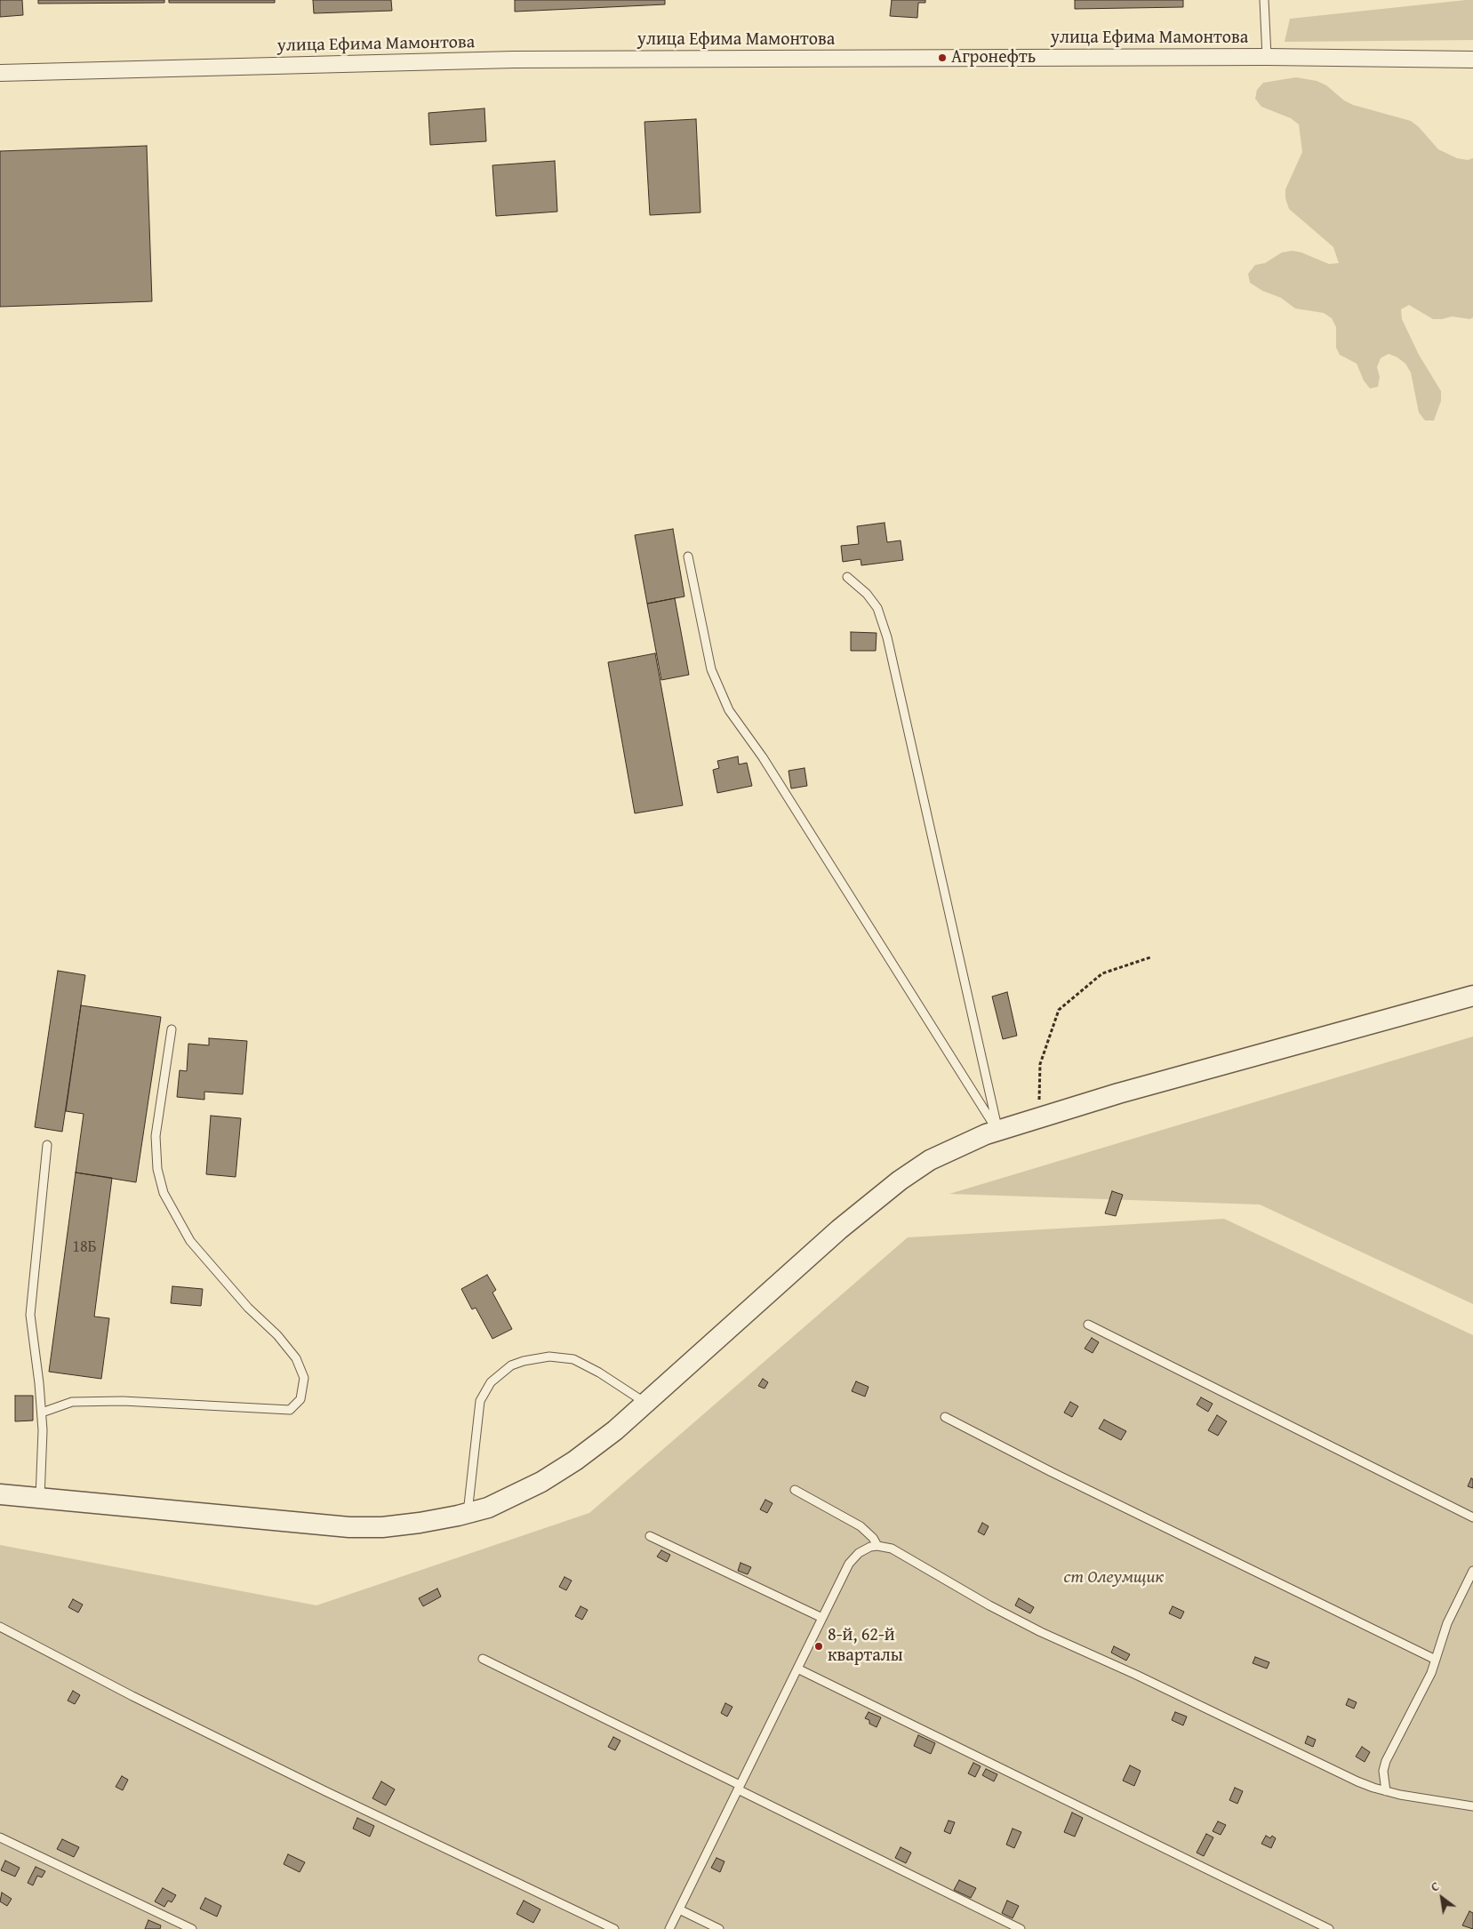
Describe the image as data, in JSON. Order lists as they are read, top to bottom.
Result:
{
  "streets": {
    "street": ["улица Ефима Мамонтова"]
  },
  "parks": ["ст Олеумщик"],
  "places": ["Агронефть", "8-й, 62-й кварталы"],
  "house_numbers": ["18Б"],
  "north": "top left"
}
